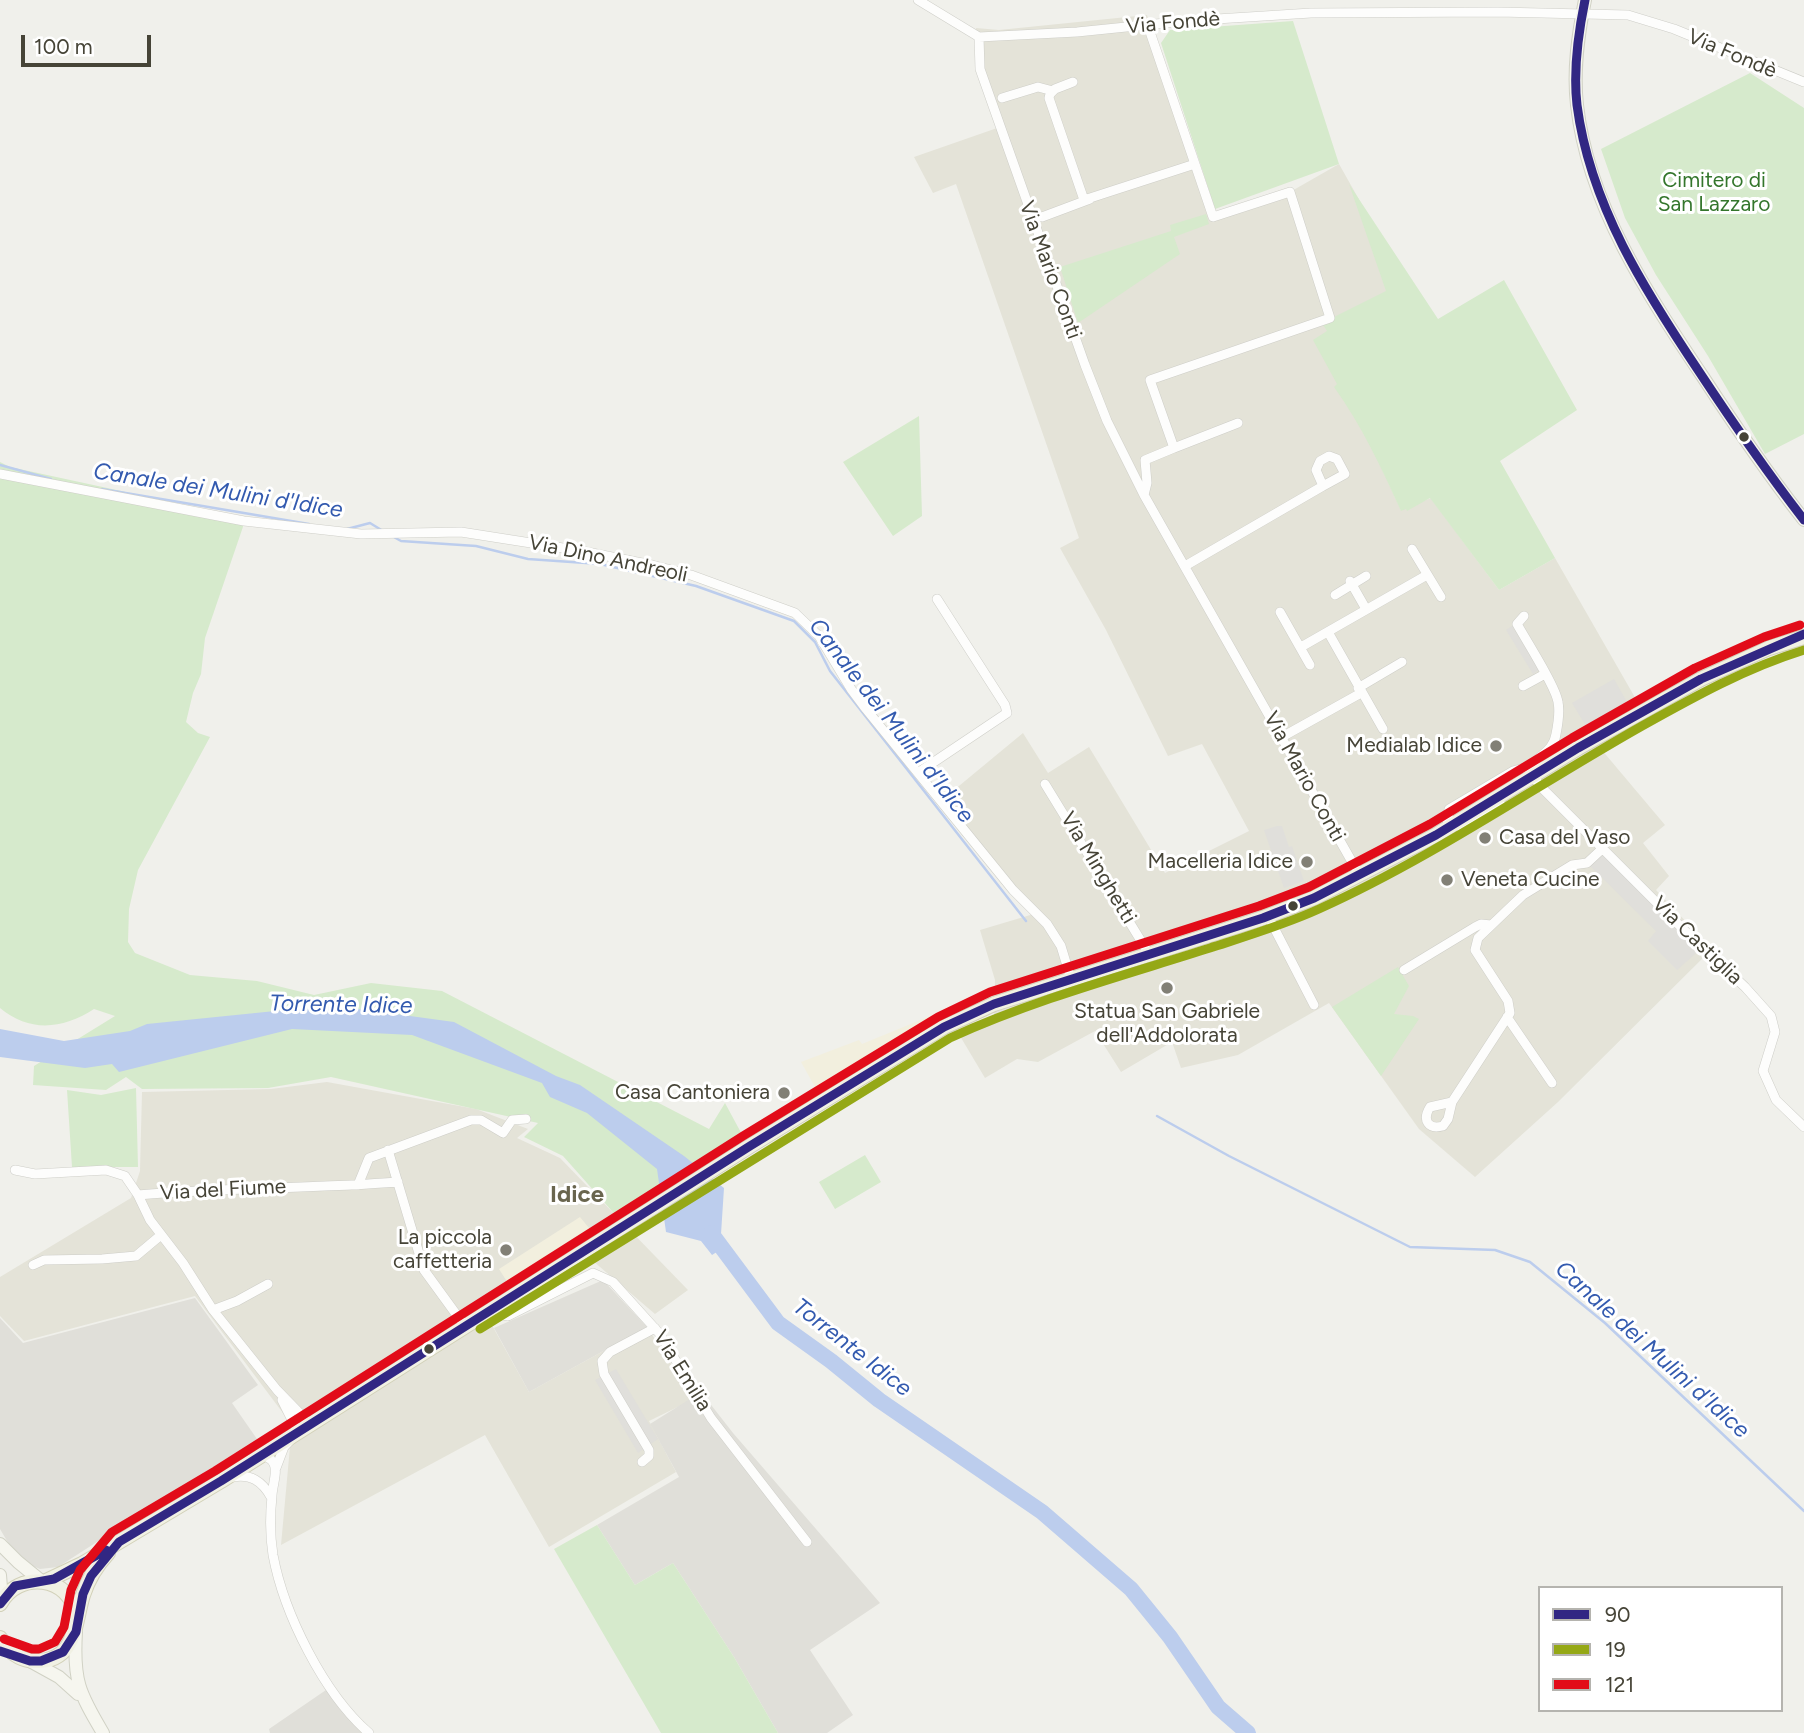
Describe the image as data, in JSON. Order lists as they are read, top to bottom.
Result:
{
  "streets": {
    "street": [
      "Via Fondè",
      "Via Mario Conti",
      "Via Dino Andreoli",
      "Via Minghetti",
      "Via Castiglia",
      "Via del Fiume",
      "Via Emilia"
    ]
  },
  "crossings": [
    ["Via Fondè", "Via Mario Conti"]
  ],
  "districts": ["Idice"],
  "water": ["Canale dei Mulini d'Idice", "Torrente Idice"],
  "parks": ["Cimitero di San Lazzaro"],
  "places": [
    "Medialab Idice",
    "Casa del Vaso",
    "Macelleria Idice",
    "Veneta Cucine",
    "Statua San Gabriele dell'Addolorata",
    "Casa Cantoniera",
    "La piccola caffetteria"
  ],
  "lines": ["transit line 90", "transit line 121", "transit line 19"],
  "legend": ["90", "19", "121"],
  "scale_bar": "100 m"
}
